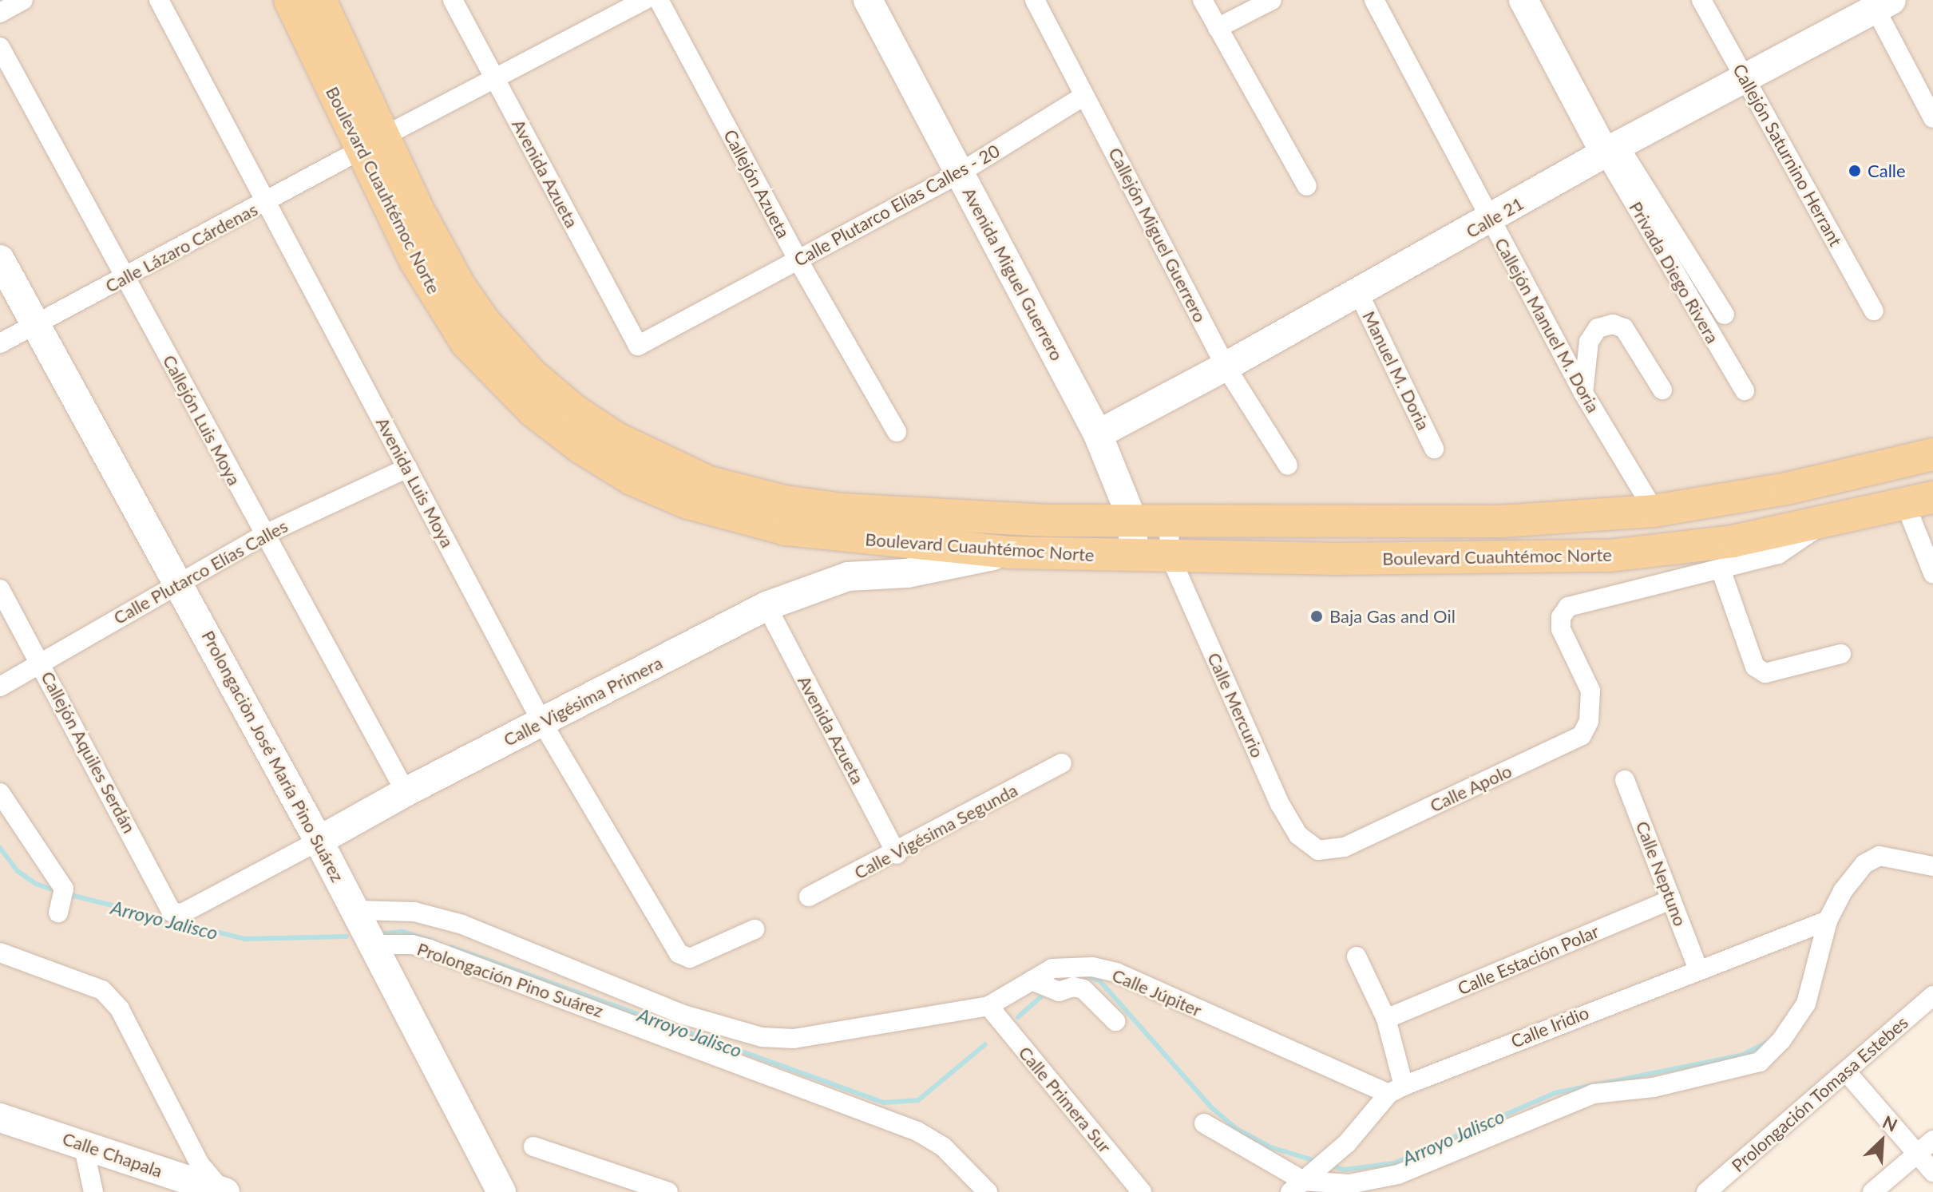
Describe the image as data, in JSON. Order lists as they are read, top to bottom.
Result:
{
  "streets": {
    "main road": ["Boulevard Cuauhtémoc Norte"],
    "street": [
      "Callejón Saturnino Herrant",
      "Avenida Azueta",
      "Callejón Azueta",
      "Calle Plutarco Elías Calles - 20",
      "Calle 21",
      "Callejón Miguel Guerrero",
      "Calle Lázaro Cárdenas",
      "Privada Diego Rivera",
      "Avenida Miguel Guerrero",
      "Callejón Manuel M. Doria",
      "Manuel M. Doria",
      "Callejón Luis Moya",
      "Avenida Luis Moya",
      "Calle Plutarco Elías Calles",
      "Calle Vigésima Primera",
      "Calle Mercurio",
      "Callejón Aquiles Serdán",
      "Prolongaciòn José María Pino Suárez",
      "Calle Apolo",
      "Calle Vigésima Segunda",
      "Calle Neptuno",
      "Calle Estación Polar",
      "Prolongación Pino Suárez",
      "Calle Júpiter",
      "Calle Iridio",
      "Prolongación Tomasa Estebes",
      "Calle Primera Sur",
      "Calle Chapala"
    ]
  },
  "crossings": [
    ["Callejón Saturnino Herrant", "Calle 21"],
    ["Avenida Azueta", "Calle Plutarco Elías Calles - 20"],
    ["Avenida Azueta", "Calle Lázaro Cárdenas"],
    ["Avenida Azueta", "Calle Vigésima Primera"],
    ["Avenida Azueta", "Calle Vigésima Segunda"],
    ["Callejón Azueta", "Calle Plutarco Elías Calles - 20"],
    ["Boulevard Cuauhtémoc Norte", "Calle Lázaro Cárdenas"],
    ["Boulevard Cuauhtémoc Norte", "Avenida Miguel Guerrero"],
    ["Boulevard Cuauhtémoc Norte", "Callejón Manuel M. Doria"],
    ["Boulevard Cuauhtémoc Norte", "Calle Vigésima Primera"],
    ["Boulevard Cuauhtémoc Norte", "Calle Mercurio"],
    ["Calle Plutarco Elías Calles - 20", "Callejón Miguel Guerrero"],
    ["Calle Plutarco Elías Calles - 20", "Avenida Miguel Guerrero"],
    ["Calle 21", "Callejón Miguel Guerrero"],
    ["Calle 21", "Privada Diego Rivera"],
    ["Calle 21", "Avenida Miguel Guerrero"],
    ["Calle 21", "Callejón Manuel M. Doria"],
    ["Calle 21", "Manuel M. Doria"],
    ["Calle Lázaro Cárdenas", "Callejón Luis Moya"],
    ["Calle Lázaro Cárdenas", "Avenida Luis Moya"],
    ["Calle Lázaro Cárdenas", "Prolongaciòn José María Pino Suárez"],
    ["Callejón Luis Moya", "Calle Plutarco Elías Calles"],
    ["Callejón Luis Moya", "Calle Vigésima Primera"],
    ["Avenida Luis Moya", "Calle Plutarco Elías Calles"],
    ["Avenida Luis Moya", "Calle Vigésima Primera"],
    ["Calle Plutarco Elías Calles", "Callejón Aquiles Serdán"],
    ["Calle Plutarco Elías Calles", "Prolongaciòn José María Pino Suárez"],
    ["Calle Vigésima Primera", "Callejón Aquiles Serdán"],
    ["Calle Vigésima Primera", "Prolongaciòn José María Pino Suárez"],
    ["Calle Mercurio", "Calle Apolo"],
    ["Prolongaciòn José María Pino Suárez", "Prolongación Pino Suárez"],
    ["Prolongaciòn José María Pino Suárez", "Calle Júpiter"],
    ["Calle Neptuno", "Calle Estación Polar"],
    ["Calle Neptuno", "Calle Iridio"],
    ["Calle Júpiter", "Calle Iridio"],
    ["Calle Júpiter", "Calle Primera Sur"]
  ],
  "water": ["Arroyo Jalisco"],
  "places": ["Calle", "Baja Gas and Oil"],
  "north": "top right"
}
